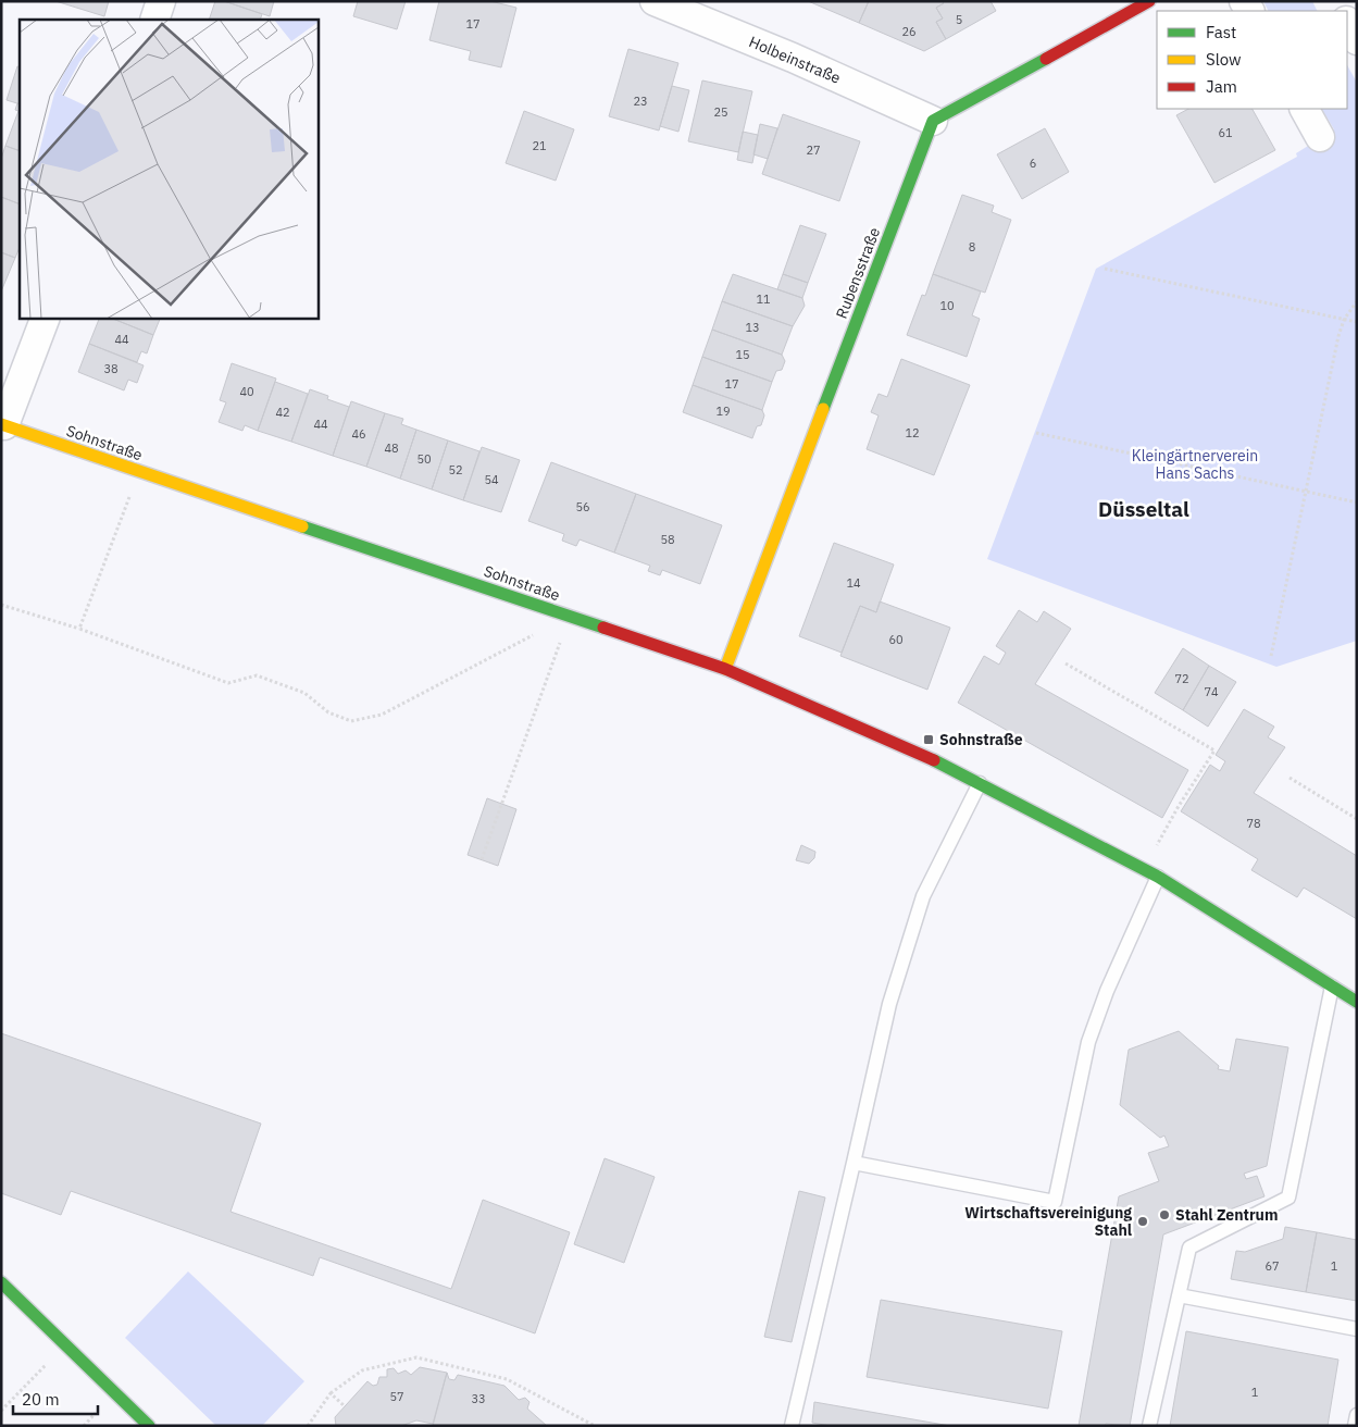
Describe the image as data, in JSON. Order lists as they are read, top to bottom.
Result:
{
  "streets": {
    "street": ["Holbeinstraße", "Rubensstraße", "Sohnstraße"]
  },
  "crossings": [
    ["Holbeinstraße", "Rubensstraße"],
    ["Rubensstraße", "Sohnstraße"]
  ],
  "districts": ["Düsseltal"],
  "parks": ["Kleingärtnerverein Hans Sachs"],
  "places": {
    "transit": ["Sohnstraße"],
    "other": ["Stahl Zentrum", "Wirtschaftsvereinigung Stahl"]
  },
  "house_numbers": [
    "5",
    "17",
    "26",
    "23",
    "25",
    "61",
    "21",
    "27",
    "6",
    "8",
    "11",
    "10",
    "13",
    "44",
    "15",
    "38",
    "17",
    "40",
    "19",
    "42",
    "44",
    "12",
    "46",
    "48",
    "50",
    "52",
    "54",
    "56",
    "58",
    "14",
    "60",
    "72",
    "74",
    "78",
    "67",
    "1",
    "1",
    "57",
    "33"
  ],
  "legend": ["Fast", "Slow", "Jam"],
  "scale_bar": "20 m"
}
